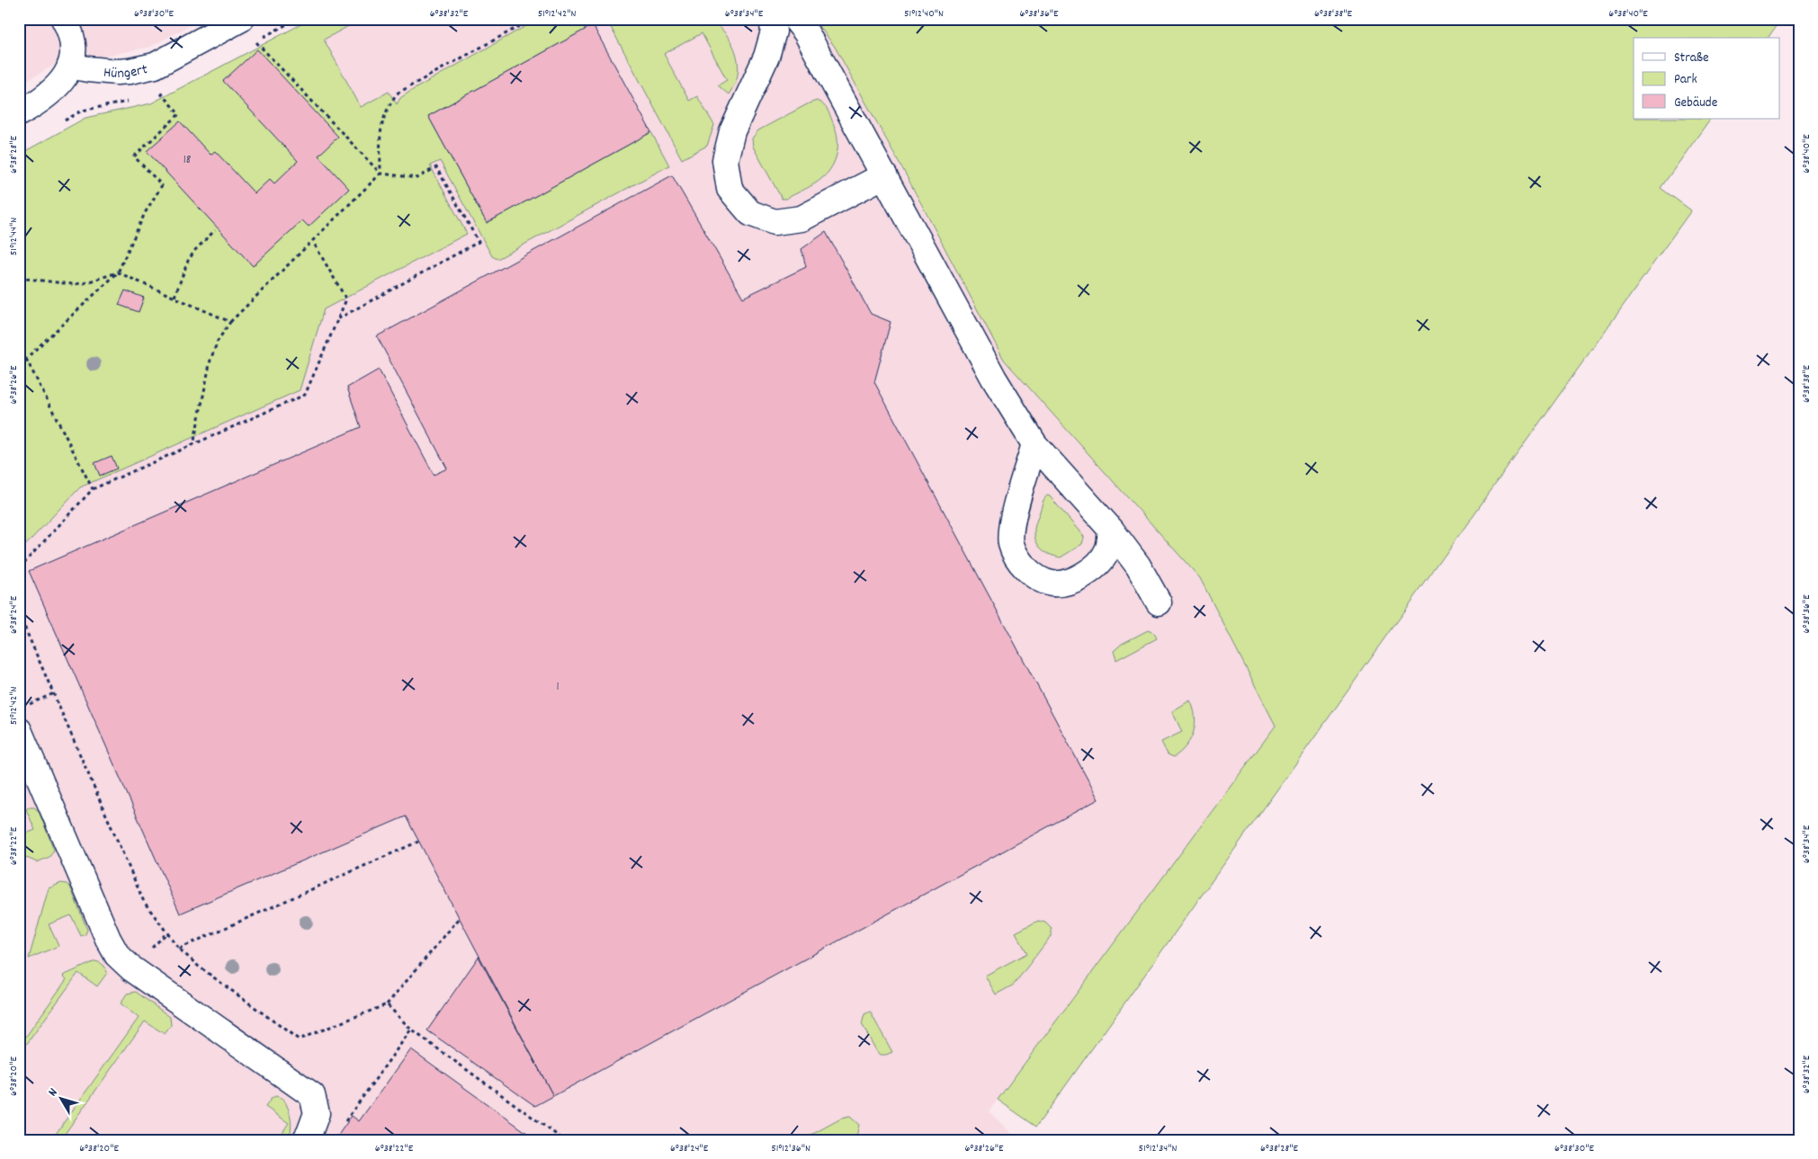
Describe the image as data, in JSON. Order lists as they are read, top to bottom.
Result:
{
  "streets": {
    "street": ["Hüngert"]
  },
  "house_numbers": ["18", "1"],
  "legend": ["Straße", "Park", "Gebäude"],
  "north": "top left",
  "coordinates": [
    "6°38'30\"E",
    "6°38'32\"E",
    "51°12'42\"N",
    "6°38'34\"E",
    "51°12'40\"N",
    "6°38'36\"E",
    "6°38'38\"E",
    "6°38'40\"E",
    "6°38'28\"E",
    "51°12'44\"N",
    "6°38'26\"E",
    "6°38'24\"E",
    "6°38'22\"E",
    "6°38'20\"E",
    "51°12'36\"N",
    "51°12'34\"N"
  ]
}
